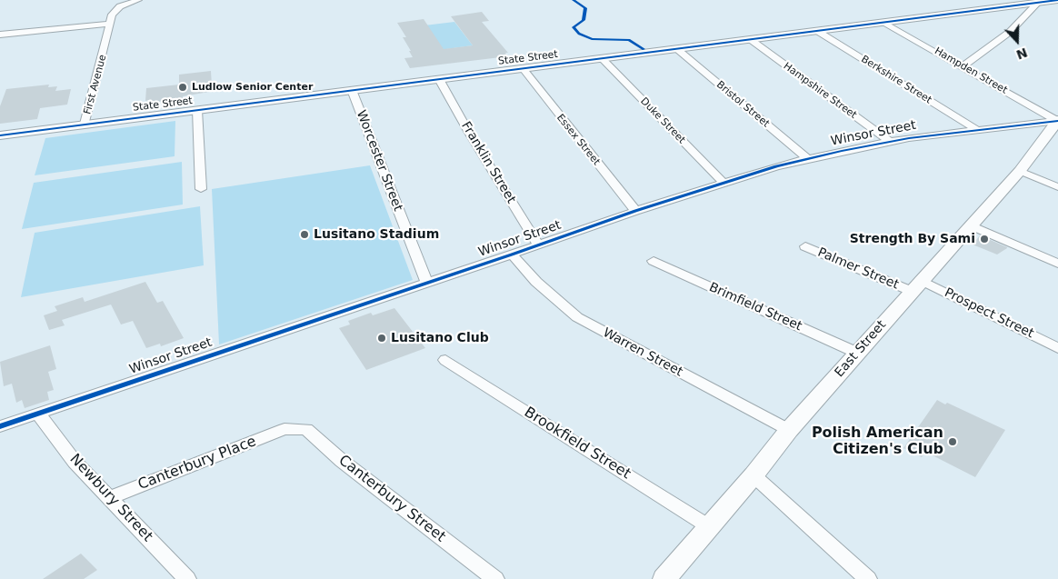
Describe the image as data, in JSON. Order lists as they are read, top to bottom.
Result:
{
  "streets": {
    "street": [
      "State Street",
      "Hampden Street",
      "Berkshire Street",
      "First Avenue",
      "Hampshire Street",
      "Bristol Street",
      "Duke Street",
      "Winsor Street",
      "Essex Street",
      "Worcester Street",
      "Franklin Street",
      "Palmer Street",
      "Brimfield Street",
      "Prospect Street",
      "East Street",
      "Warren Street",
      "Brookfield Street",
      "Canterbury Place",
      "Newbury Street",
      "Canterbury Street"
    ]
  },
  "crossings": [
    ["State Street", "Hampden Street"],
    ["State Street", "Berkshire Street"],
    ["State Street", "First Avenue"],
    ["State Street", "Hampshire Street"],
    ["State Street", "Bristol Street"],
    ["State Street", "Duke Street"],
    ["State Street", "Essex Street"],
    ["State Street", "Worcester Street"],
    ["State Street", "Franklin Street"],
    ["Hampden Street", "Winsor Street"],
    ["Hampden Street", "East Street"],
    ["Berkshire Street", "Winsor Street"],
    ["Hampshire Street", "Winsor Street"],
    ["Bristol Street", "Winsor Street"],
    ["Duke Street", "Winsor Street"],
    ["Winsor Street", "Essex Street"],
    ["Winsor Street", "Worcester Street"],
    ["Winsor Street", "Franklin Street"],
    ["Winsor Street", "East Street"],
    ["Winsor Street", "Warren Street"],
    ["Winsor Street", "Newbury Street"],
    ["Palmer Street", "Prospect Street"],
    ["Palmer Street", "East Street"],
    ["Brimfield Street", "East Street"],
    ["Prospect Street", "East Street"],
    ["East Street", "Warren Street"],
    ["East Street", "Brookfield Street"],
    ["Canterbury Place", "Newbury Street"],
    ["Canterbury Place", "Canterbury Street"]
  ],
  "places": [
    "Ludlow Senior Center",
    "Lusitano Stadium",
    "Strength By Sami",
    "Lusitano Club",
    "Polish American Citizen's Club"
  ],
  "north": "bottom"
}
